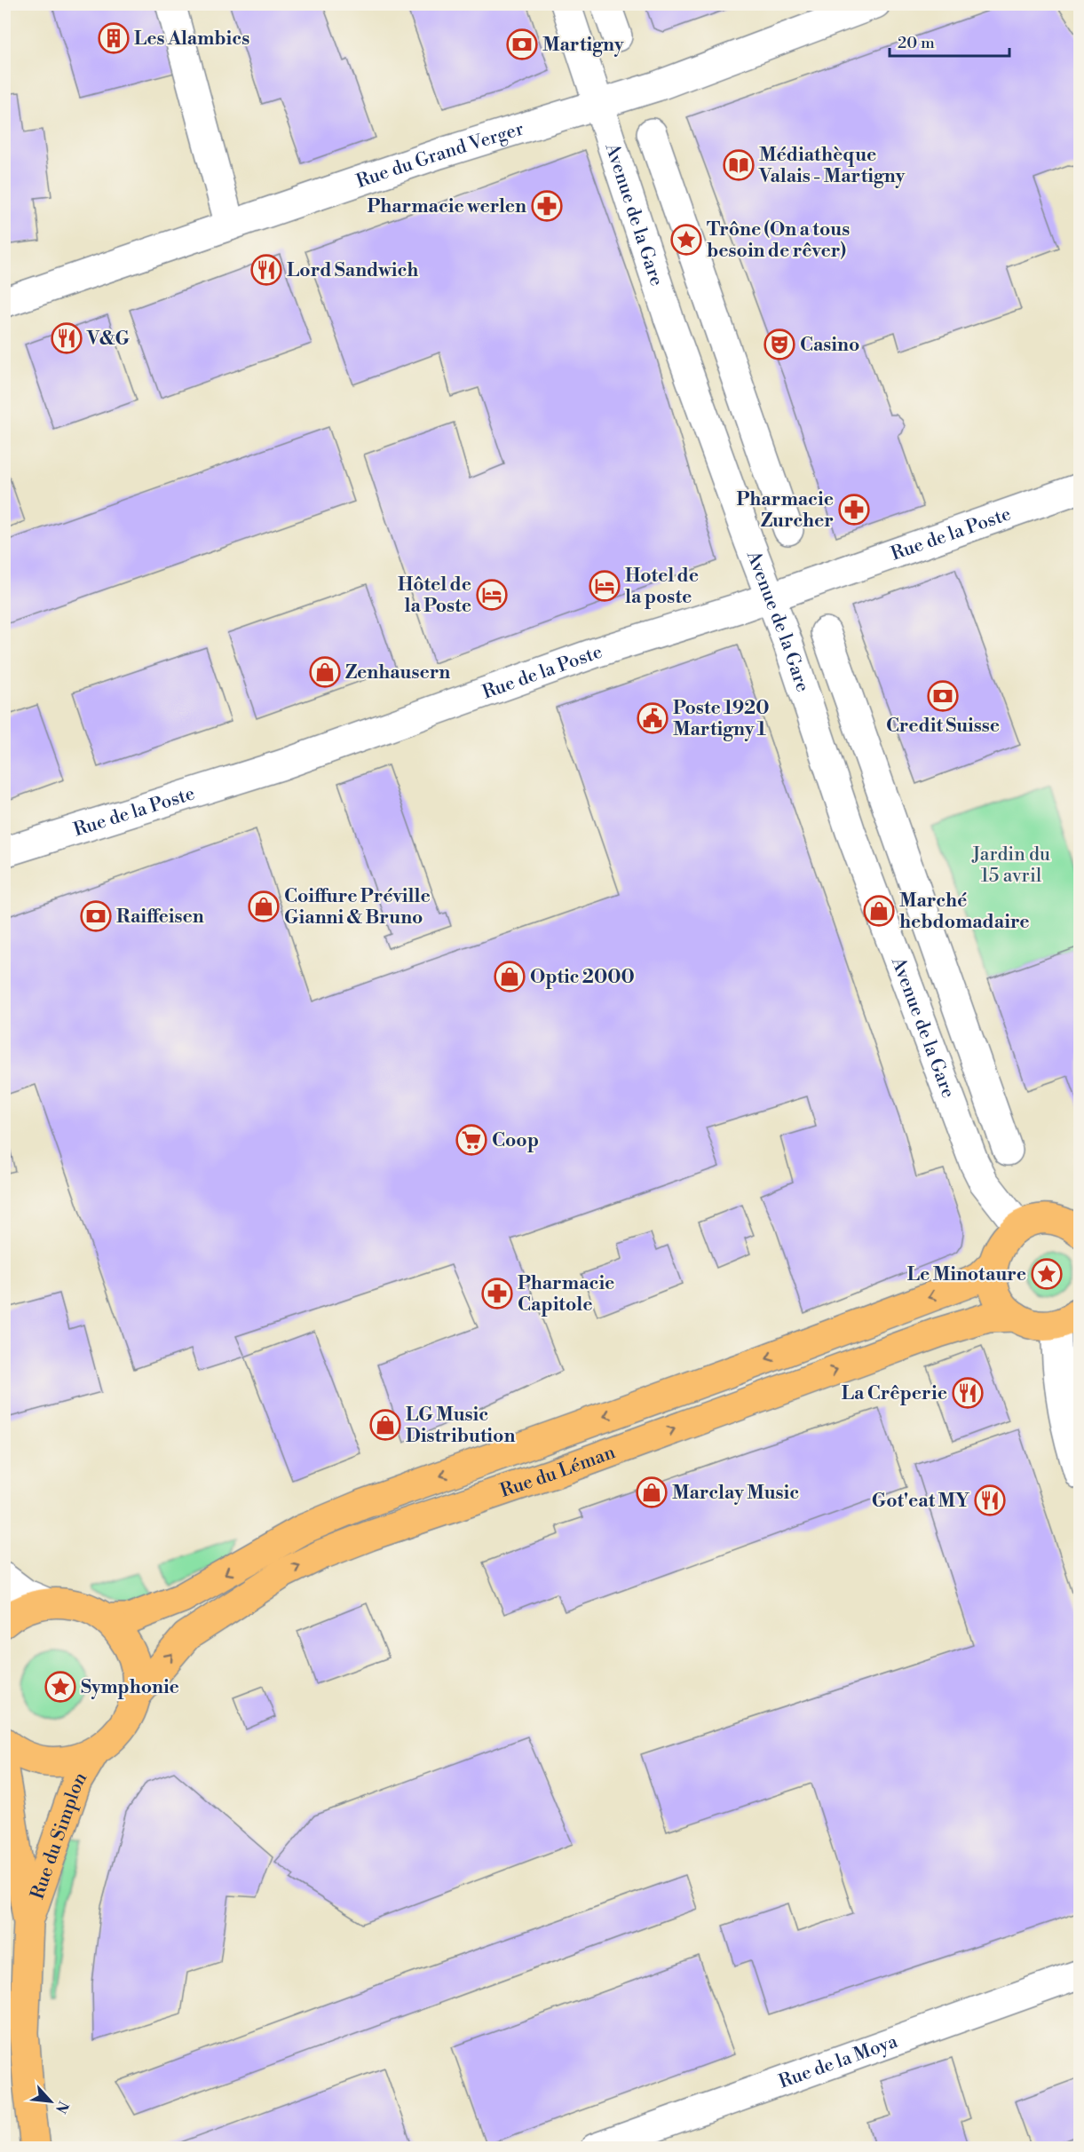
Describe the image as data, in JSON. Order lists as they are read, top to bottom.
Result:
{
  "streets": {
    "main road": ["Rue du Léman", "Rue du Simplon"],
    "street": [
      "Rue du Grand Verger",
      "Avenue de la Gare",
      "Rue de la Poste",
      "Rue de la Moya"
    ]
  },
  "crossings": [
    ["Rue du Grand Verger", "Avenue de la Gare"],
    ["Avenue de la Gare", "Rue de la Poste"]
  ],
  "parks": ["Jardin du 15 avril"],
  "places": {
    "building": ["Les Alambics"],
    "bank": ["Martigny", "Credit Suisse", "Raiffeisen"],
    "library": ["Médiathèque Valais - Martigny"],
    "pharmacy": ["Pharmacie werlen", "Pharmacie Zurcher", "Pharmacie Capitole"],
    "place": ["Trône (On a tous besoin de rêver)", "Le Minotaure", "Symphonie"],
    "restaurant": [
      "Lord Sandwich",
      "V&G",
      "La Crêperie",
      "Got'eat MY"
    ],
    "theatre": ["Casino"],
    "hotel": ["Hotel de la poste", "Hôtel de la Poste"],
    "shop": [
      "Zenhausern",
      "Coiffure Préville Gianni & Bruno",
      "Marché hebdomadaire",
      "Optic 2000",
      "LG Music Distribution",
      "Marclay Music"
    ],
    "public building": ["Poste 1920 Martigny 1"],
    "supermarket": ["Coop"]
  },
  "scale_bar": "20 m",
  "north": "bottom right"
}
